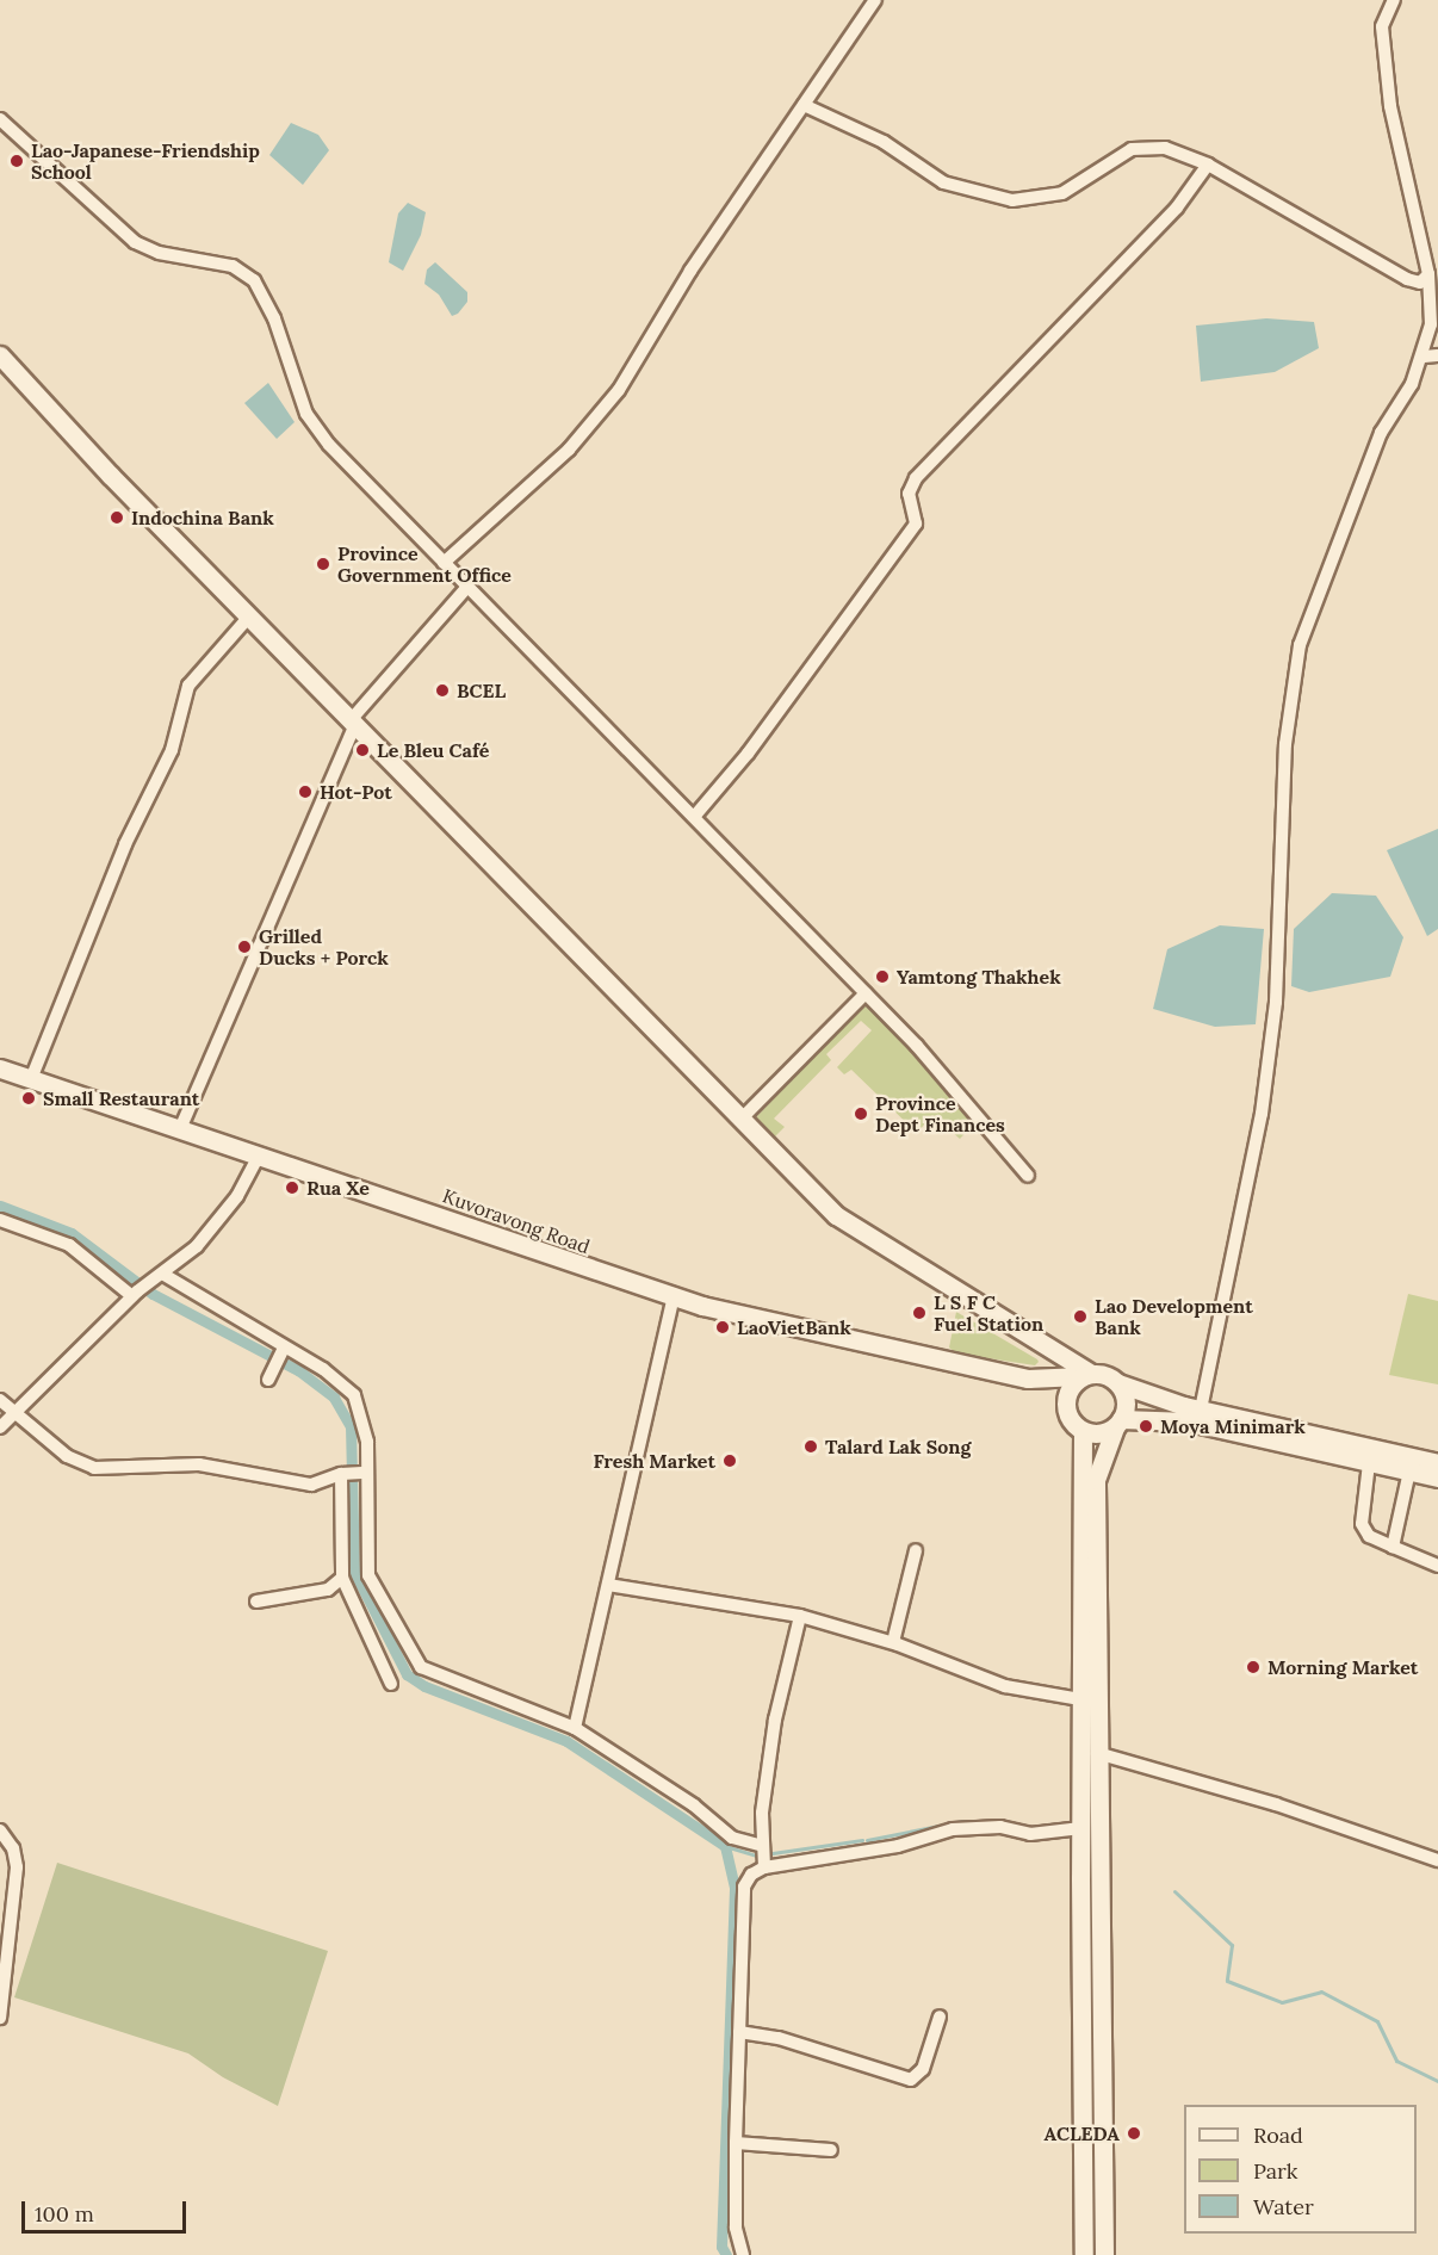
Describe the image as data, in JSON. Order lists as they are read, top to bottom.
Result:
{
  "streets": {
    "street": ["Kuvoravong Road"]
  },
  "places": [
    "Lao-Japanese-Friendship School",
    "Indochina Bank",
    "Province Government Office",
    "BCEL",
    "Le Bleu Café",
    "Hot-Pot",
    "Grilled Ducks + Porck",
    "Yamtong Thakhek",
    "Small Restaurant",
    "Province Dept Finances",
    "Rua Xe",
    "L S F C Fuel Station",
    "Lao Development Bank",
    "LaoVietBank",
    "Moya Minimark",
    "Talard Lak Song",
    "Fresh Market",
    "Morning Market",
    "ACLEDA"
  ],
  "legend": ["Road", "Park", "Water"],
  "scale_bar": "100 m"
}
